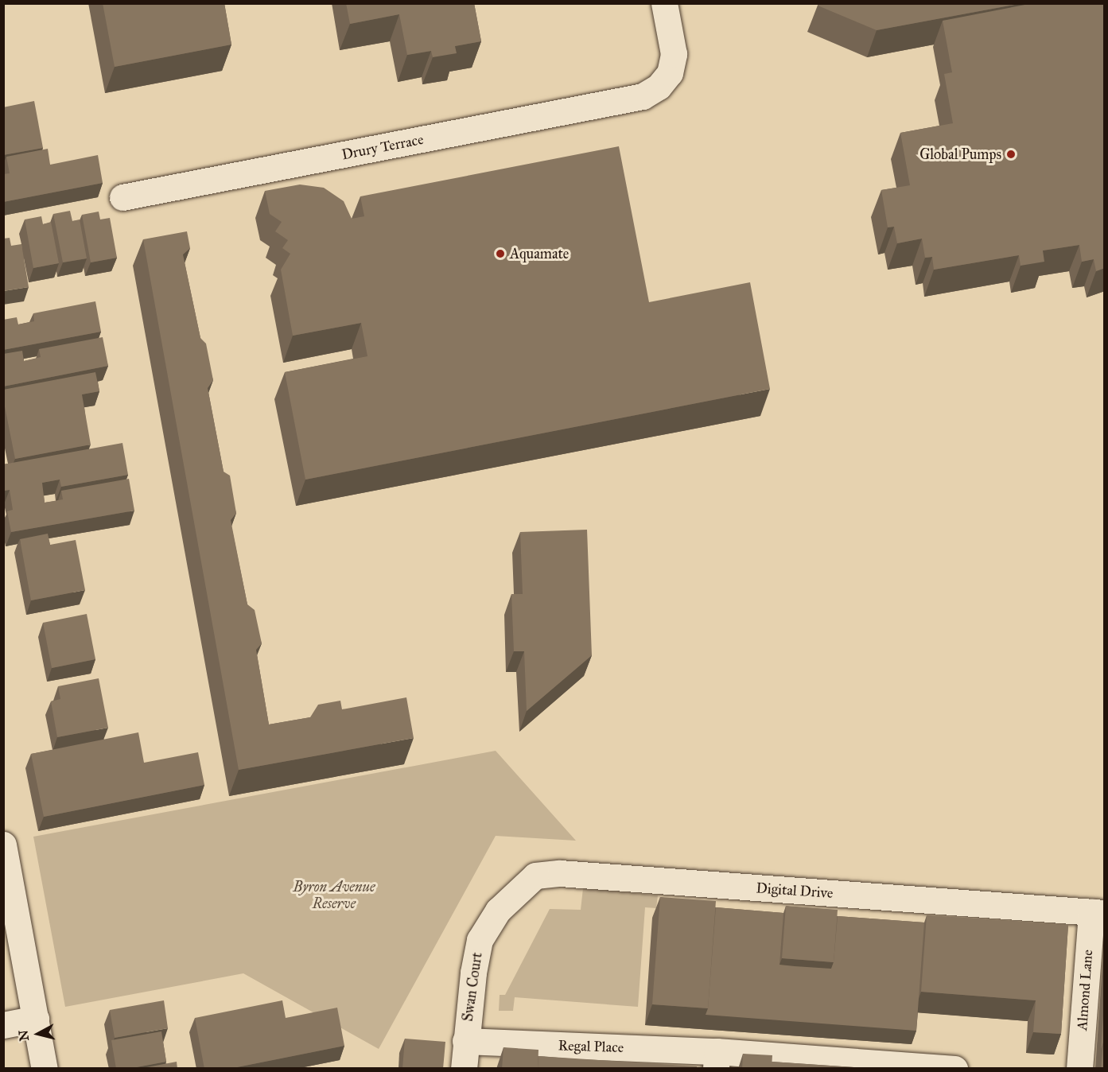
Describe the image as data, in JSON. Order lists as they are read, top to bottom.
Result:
{
  "streets": {
    "street": [
      "Drury Terrace",
      "Digital Drive",
      "Swan Court",
      "Almond Lane",
      "Regal Place"
    ]
  },
  "crossings": [
    ["Digital Drive", "Swan Court"],
    ["Digital Drive", "Almond Lane"],
    ["Swan Court", "Regal Place"]
  ],
  "parks": ["Byron Avenue Reserve"],
  "places": ["Global Pumps", "Aquamate"],
  "north": "left"
}
